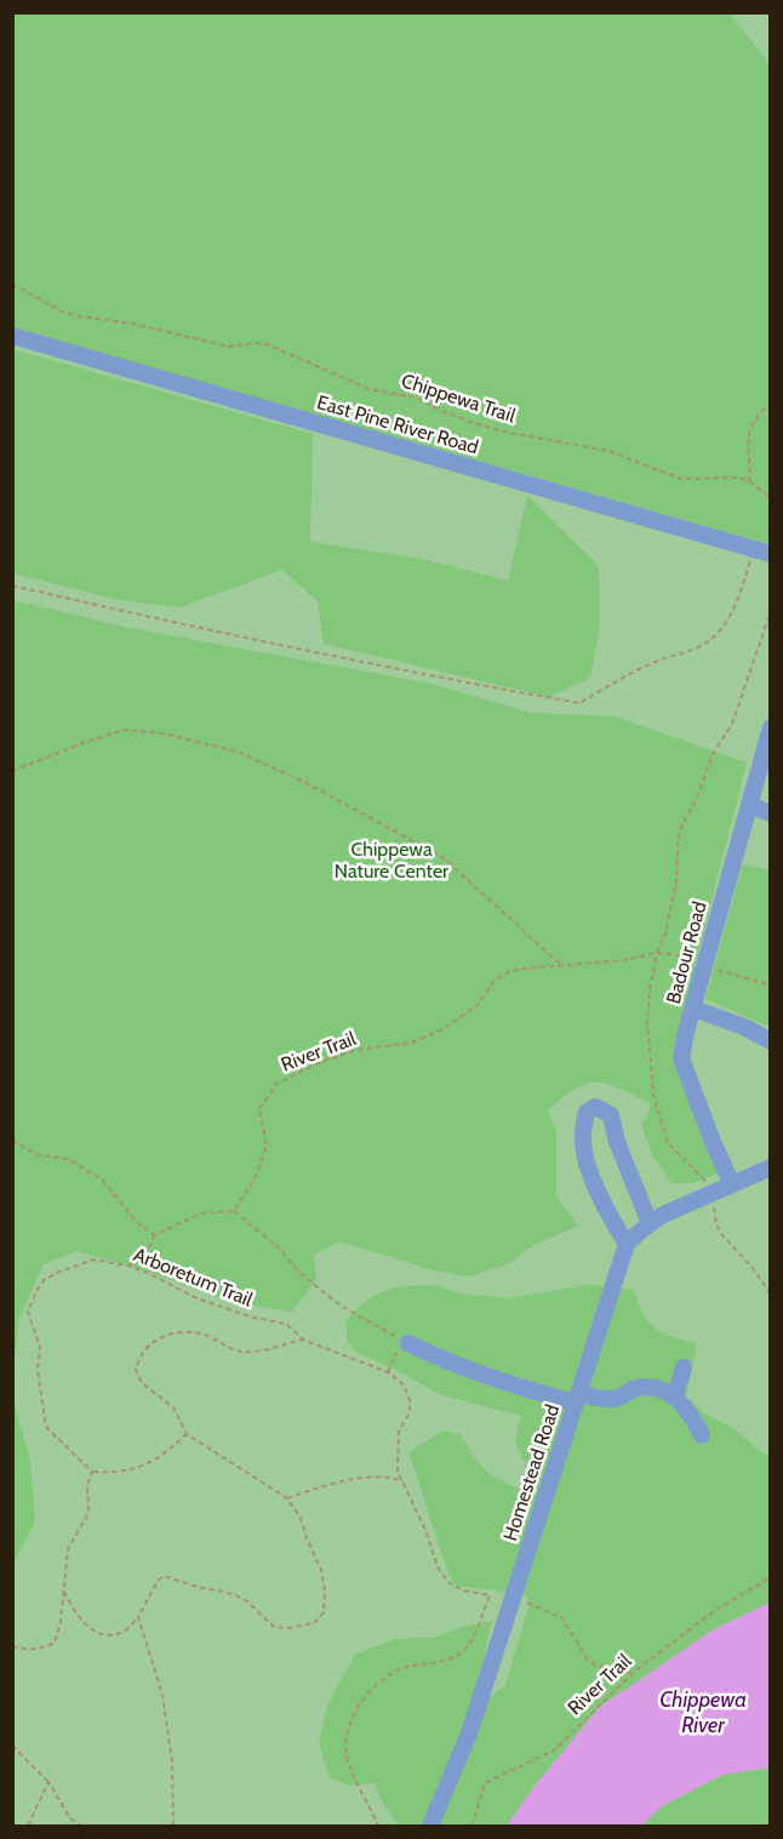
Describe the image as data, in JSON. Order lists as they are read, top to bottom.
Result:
{
  "streets": {
    "street": ["East Pine River Road", "Badour Road", "Homestead Road"],
    "path": ["Chippewa Trail", "River Trail", "Arboretum Trail"]
  },
  "water": ["Chippewa River"],
  "parks": ["Chippewa Nature Center"]
}
